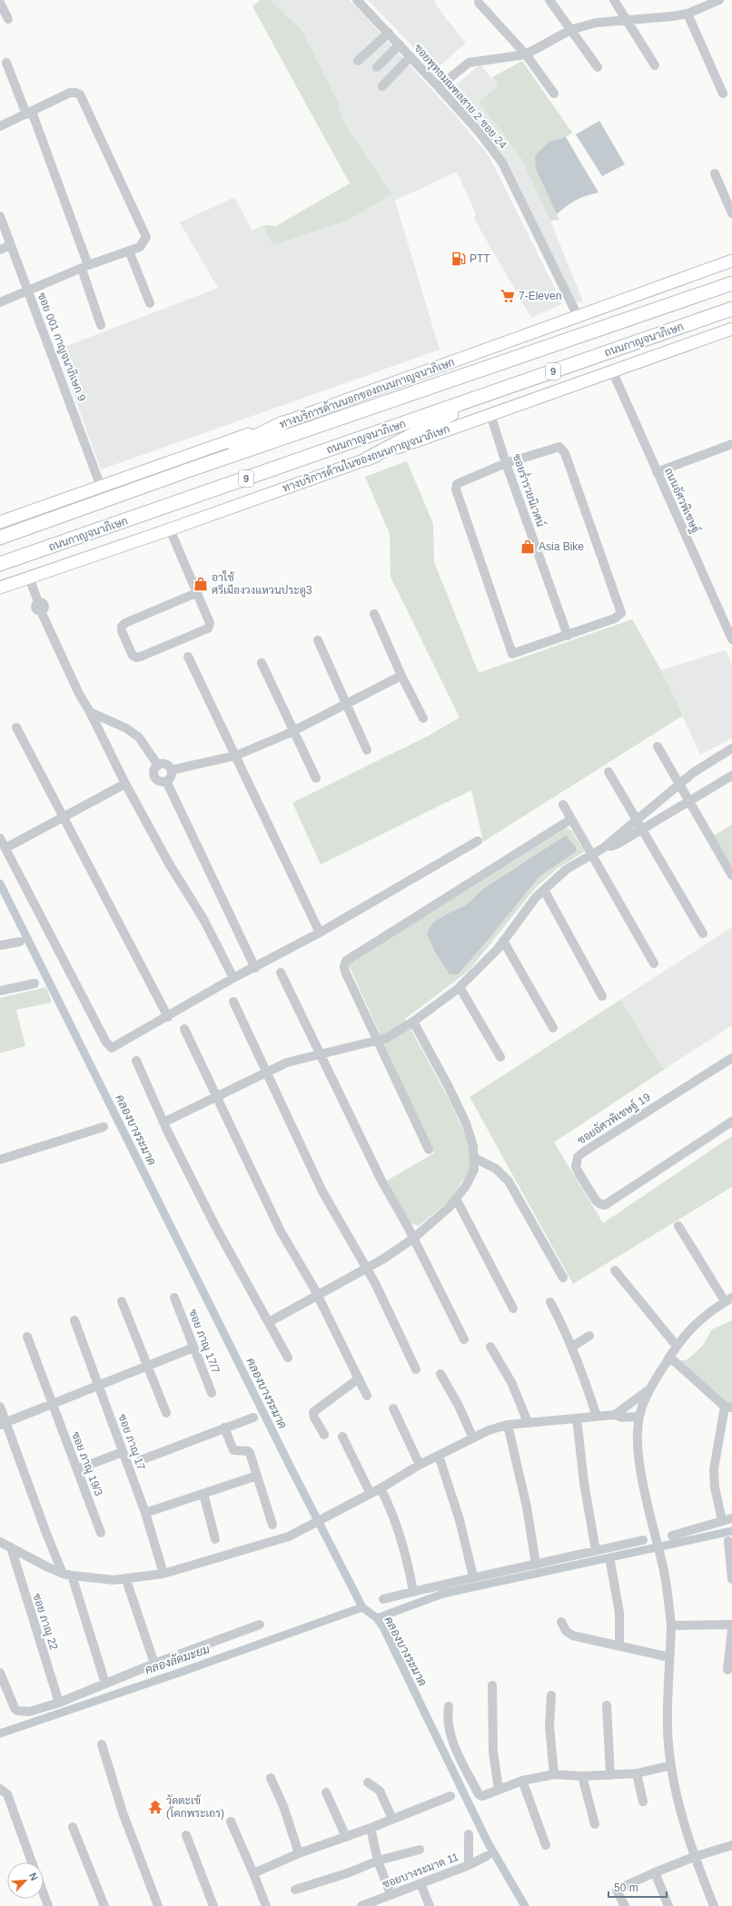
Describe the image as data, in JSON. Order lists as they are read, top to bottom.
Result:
{
  "streets": {
    "highway": ["ถนนกาญจนาภิเษก", "9"],
    "main road": ["ทางบริการด้านนอกของถนนกาญจนาภิเษก", "ทางบริการด้านในของถนนกาญจนาภิเษก"],
    "street": [
      "ซอยพุทธมณฑลสาย 2 ซอย 24",
      "ซอย 001 กาญจนาภิเษก 9",
      "ซอยร่ำรวยนิเวศน์",
      "ถนนอัศวพิเชษฐ์",
      "ซอยอัศวพิเชษฐ์ 19",
      "ซอย ภาณุ 17/7",
      "ซอย ภาณุ 17",
      "ซอย ภาณุ 19/3",
      "ซอย ภาณุ 22",
      "ซอยบางระมาด 11"
    ]
  },
  "crossings": [
    ["ซอยพุทธมณฑลสาย 2 ซอย 24", "ทางบริการด้านนอกของถนนกาญจนาภิเษก"],
    ["ซอย 001 กาญจนาภิเษก 9", "ทางบริการด้านนอกของถนนกาญจนาภิเษก"],
    ["ทางบริการด้านในของถนนกาญจนาภิเษก", "ซอยร่ำรวยนิเวศน์"],
    ["ทางบริการด้านในของถนนกาญจนาภิเษก", "ถนนอัศวพิเชษฐ์"]
  ],
  "water": ["คลองบางระมาด", "คลองลัดมะยม"],
  "places": {
    "fuel station": ["PTT"],
    "supermarket": ["7-Eleven"],
    "shop": ["Asia Bike", "อาใช้ ศรีเมืองวงแหวนประตู3"],
    "temple": ["วัดตะเข้ (โคกพระเถร)"]
  },
  "scale_bar": "50 m",
  "north": "top right"
}
